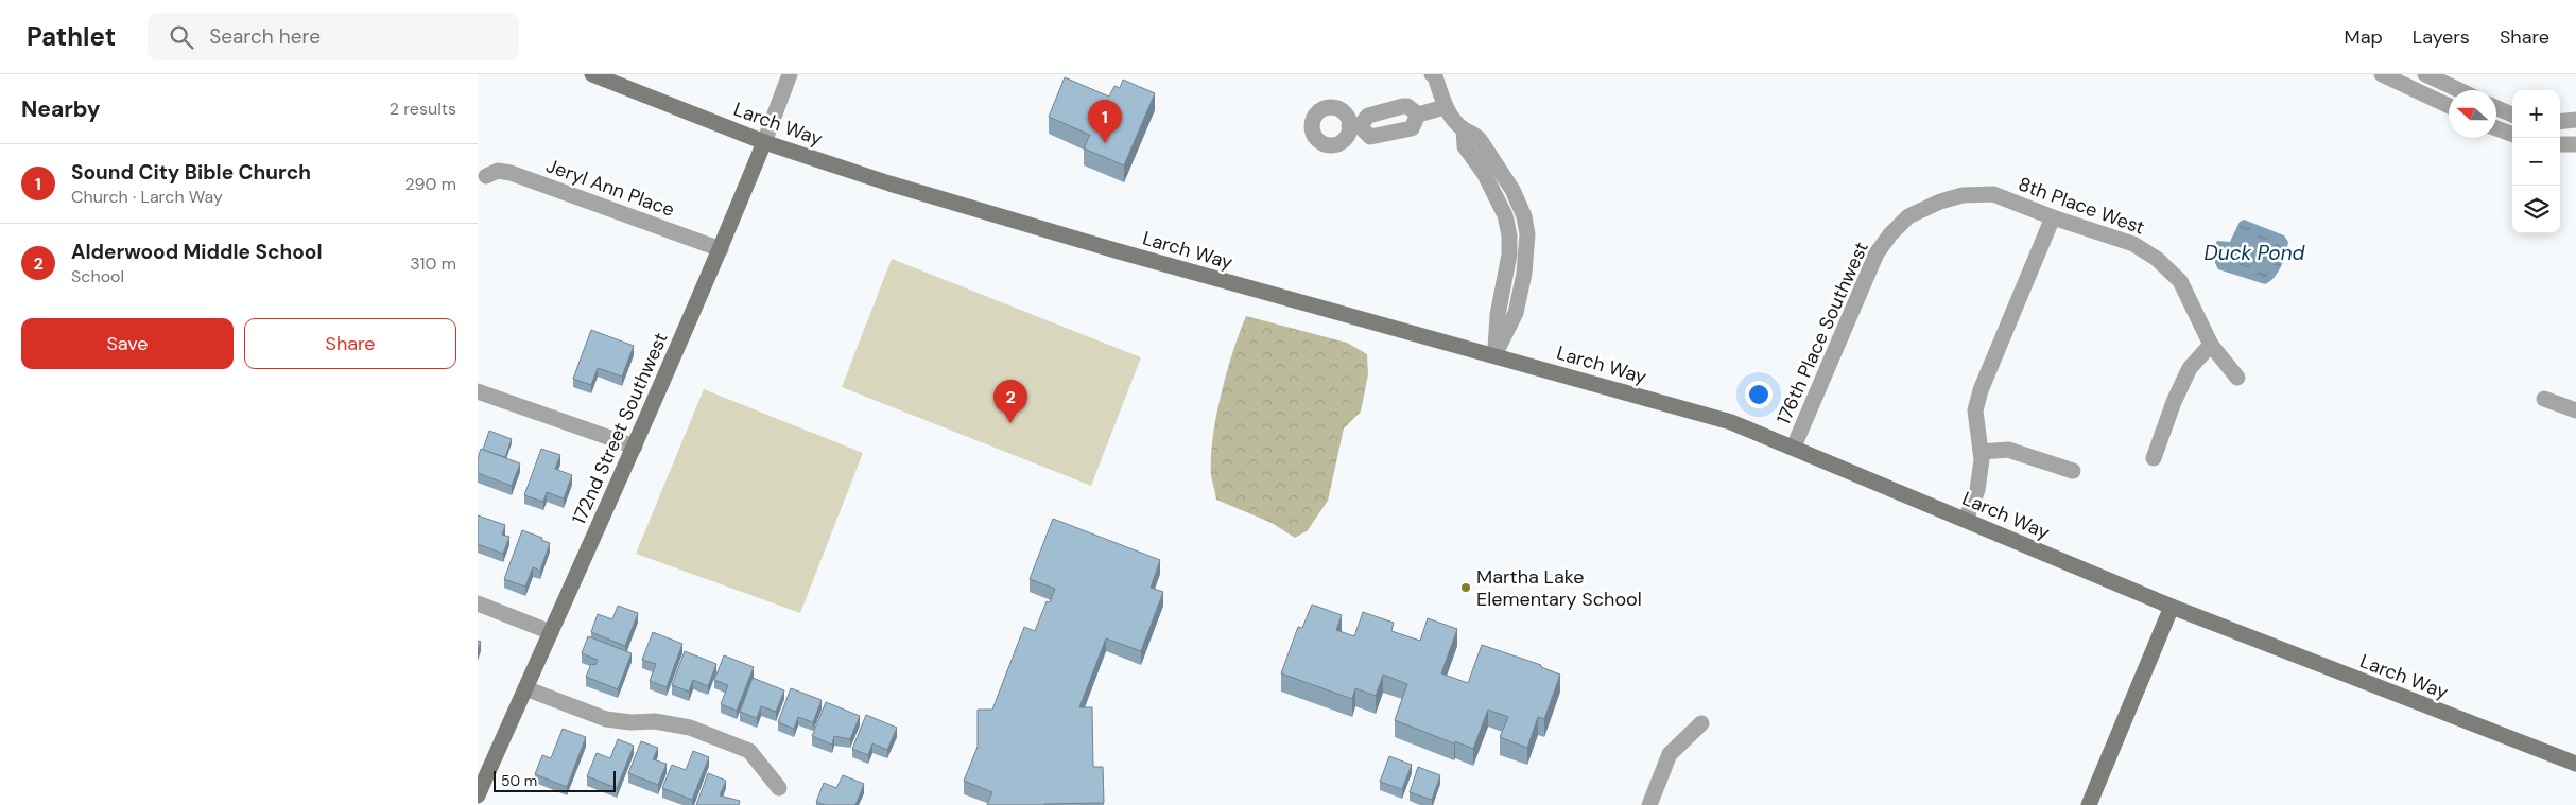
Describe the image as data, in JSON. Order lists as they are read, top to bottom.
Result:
{
  "streets": {
    "main road": ["Larch Way", "172nd Street Southwest"],
    "street": ["Jeryl Ann Place", "8th Place West", "176th Place Southwest"]
  },
  "crossings": [
    ["Larch Way", "176th Place Southwest"],
    ["Larch Way", "172nd Street Southwest"],
    ["Jeryl Ann Place", "172nd Street Southwest"],
    ["8th Place West", "176th Place Southwest"]
  ],
  "water": ["Duck Pond"],
  "places": ["Martha Lake Elementary School"],
  "scale_bar": "50 m",
  "north": "left",
  "page": {
    "header": "Pathlet",
    "search": "Search here",
    "nav": ["Map", "Layers", "Share"],
    "heading": ["Nearby", "2 results"],
    "map_buttons": ["+", "−"],
    "pins": ["1", "2"],
    "list": [
      {
        "mark": "1",
        "name": "Sound City Bible Church",
        "note": "Church · Larch Way",
        "value": "290 m"
      },
      {
        "mark": "2",
        "name": "Alderwood Middle School",
        "note": "School",
        "value": "310 m"
      }
    ],
    "buttons": ["Save", "Share"],
    "scale": "50 m"
  }
}
